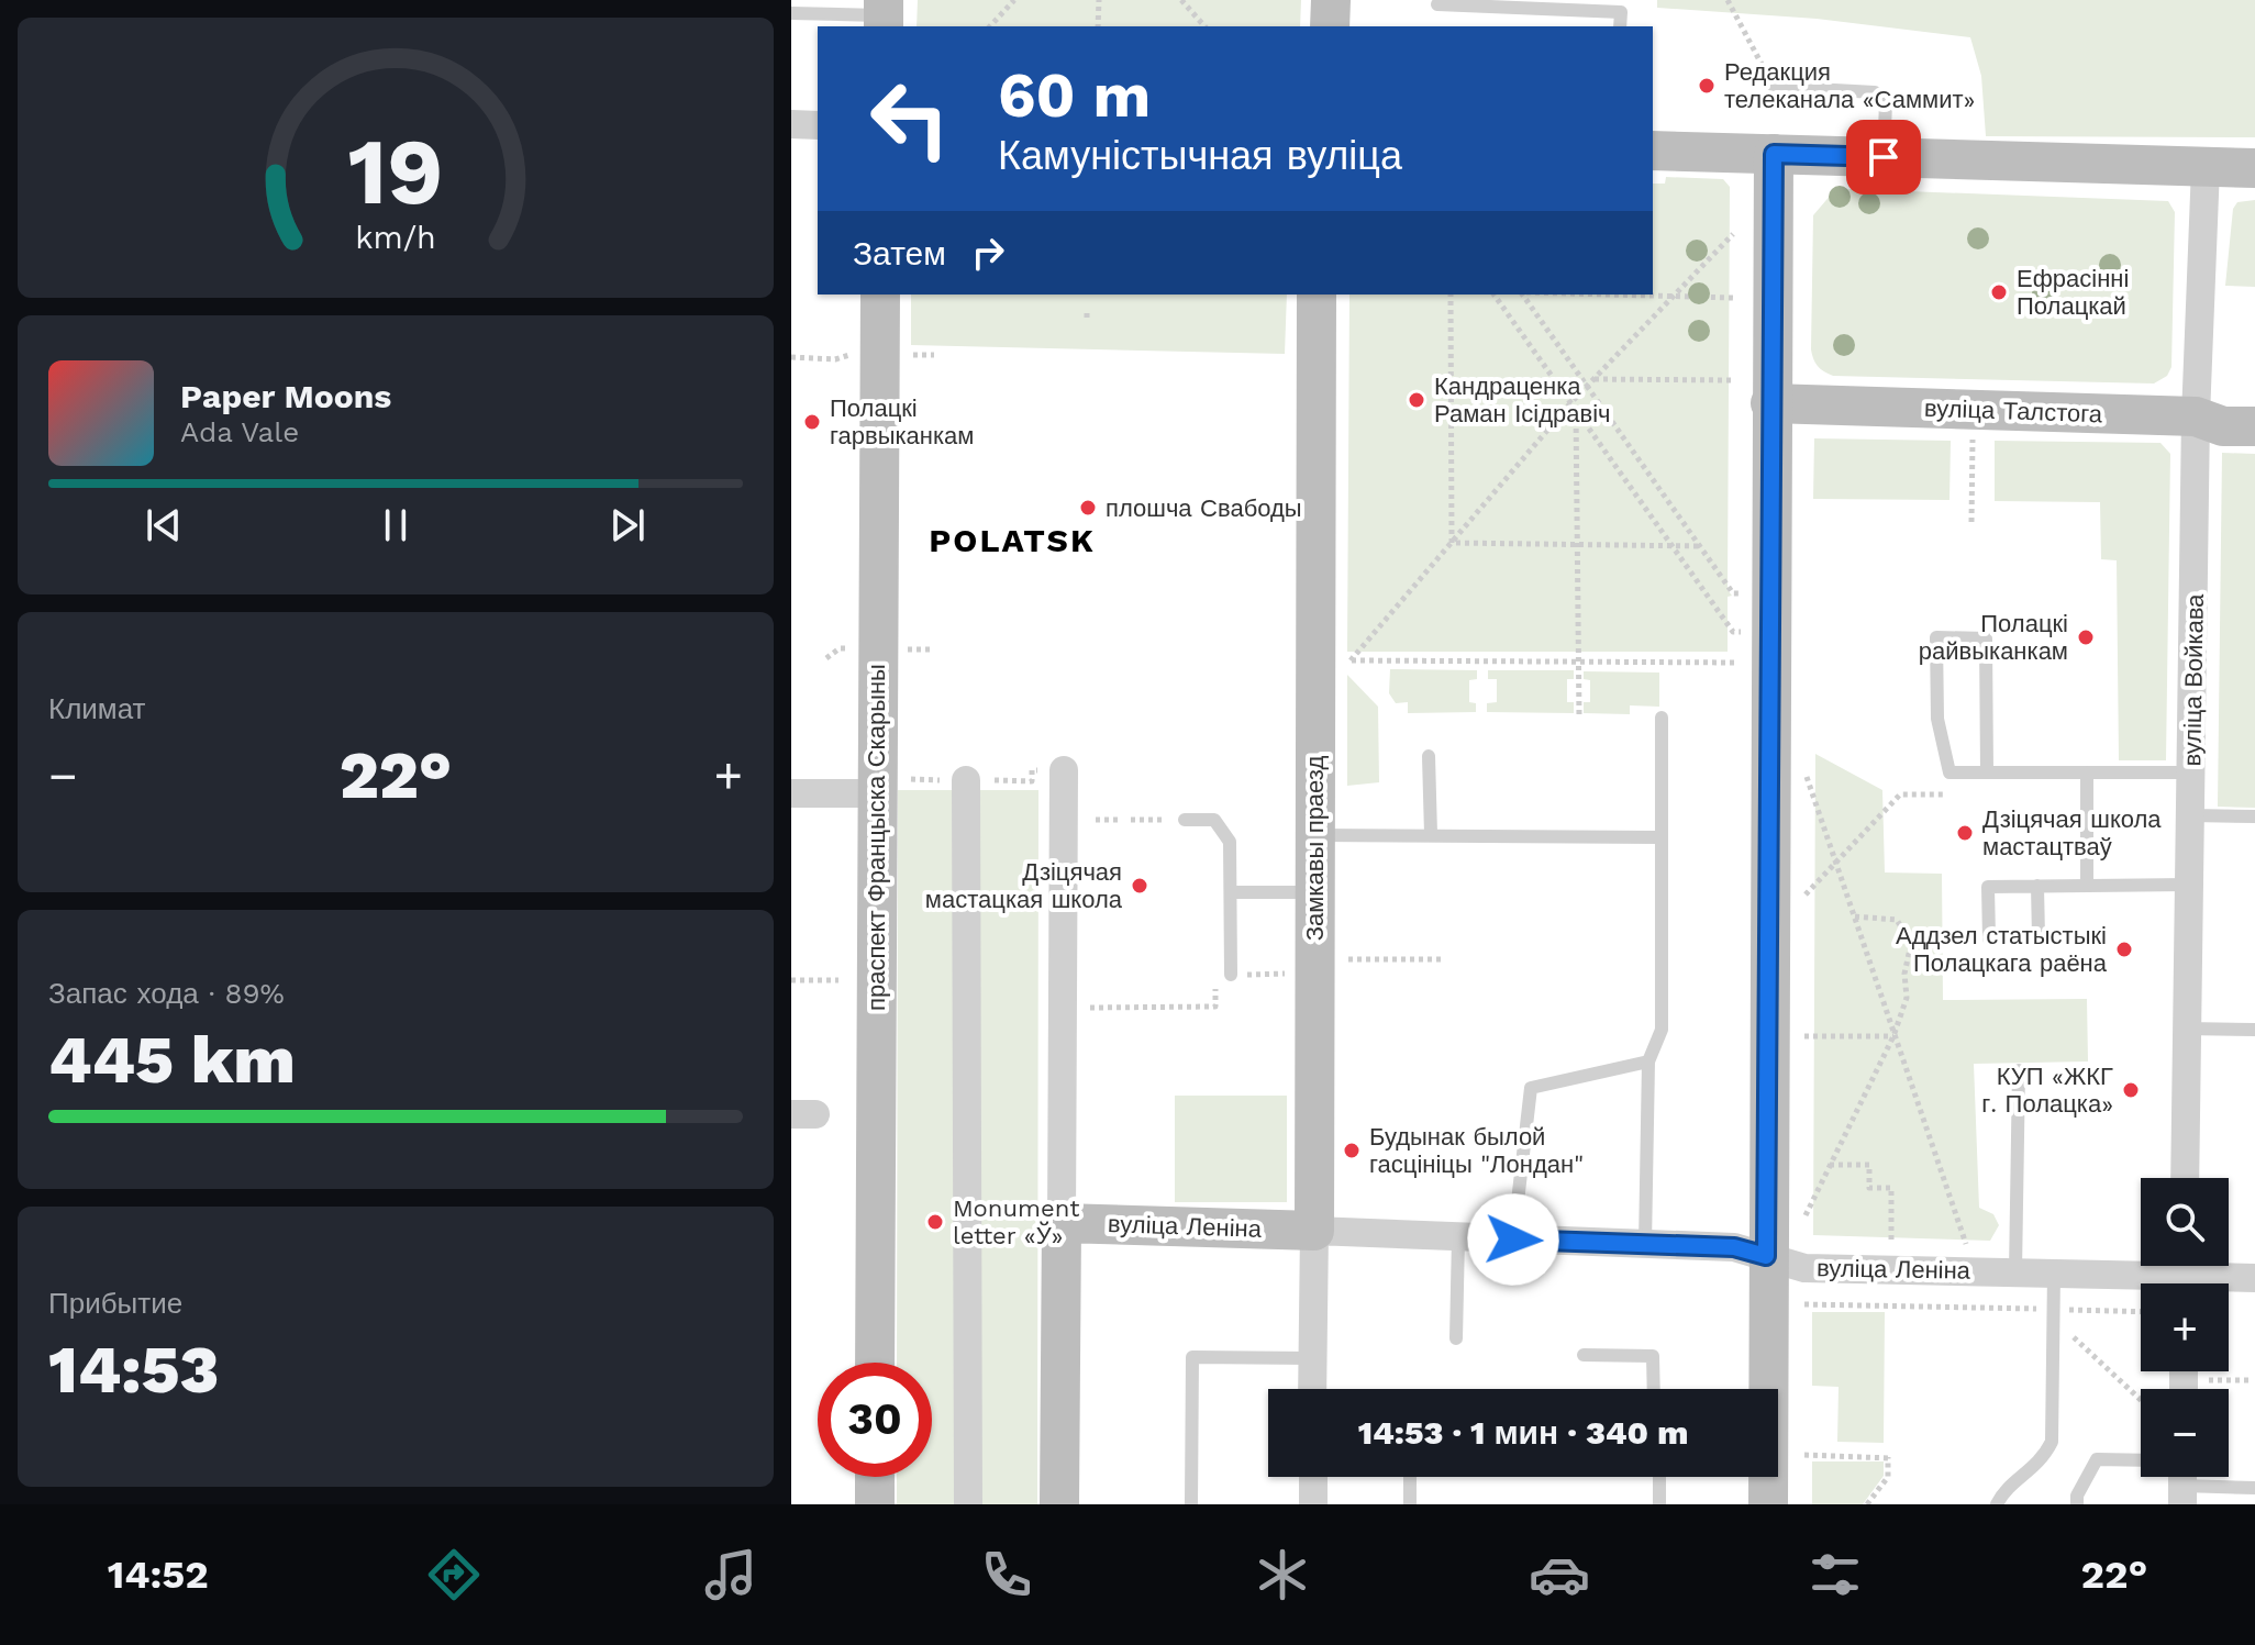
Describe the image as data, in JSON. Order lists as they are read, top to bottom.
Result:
{
  "streets": {
    "street": [
      "вуліца Талстога",
      "вуліца Войкава",
      "праспект Францыска Скарыны",
      "Замкавы праезд",
      "вуліца Леніна"
    ]
  },
  "crossings": [
    ["вуліца Талстога", "вуліца Войкава"],
    ["Замкавы праезд", "вуліца Леніна"]
  ],
  "districts": ["POLATSK"],
  "places": [
    "Редакция телеканала «Саммит»",
    "Ефрасінні Полацкай",
    "Кандраценка Раман Ісідравіч",
    "Полацкі гарвыканкам",
    "плошча Свабоды",
    "Полацкі райвыканкам",
    "Дзіцячая школа мастацтваў",
    "Дзіцячая мастацкая школа",
    "Аддзел статыстыкі Полацкага раёна",
    "КУП «ЖКГ г. Полацка»",
    "Будынак былой гасцініцы \"Лондан\"",
    "Monument letter «Ў»"
  ],
  "page": {
    "turn": ["60 m", "Камуністычная вуліца"],
    "then": "Затем",
    "song": ["Paper Moons", "Ada Vale"],
    "tile": [
      "Климат",
      ["Запас хода · 89%", "445 km"],
      ["Прибытие", "14:53"]
    ],
    "heat": ["−", "22°", "+"],
    "map_buttons": ["+", "−"],
    "limit": "30",
    "trip": "14:53 · 1 мин · 340 m",
    "tabs": ["14:52", "22°"],
    "gauge": ["19", "km/h"]
  }
}
